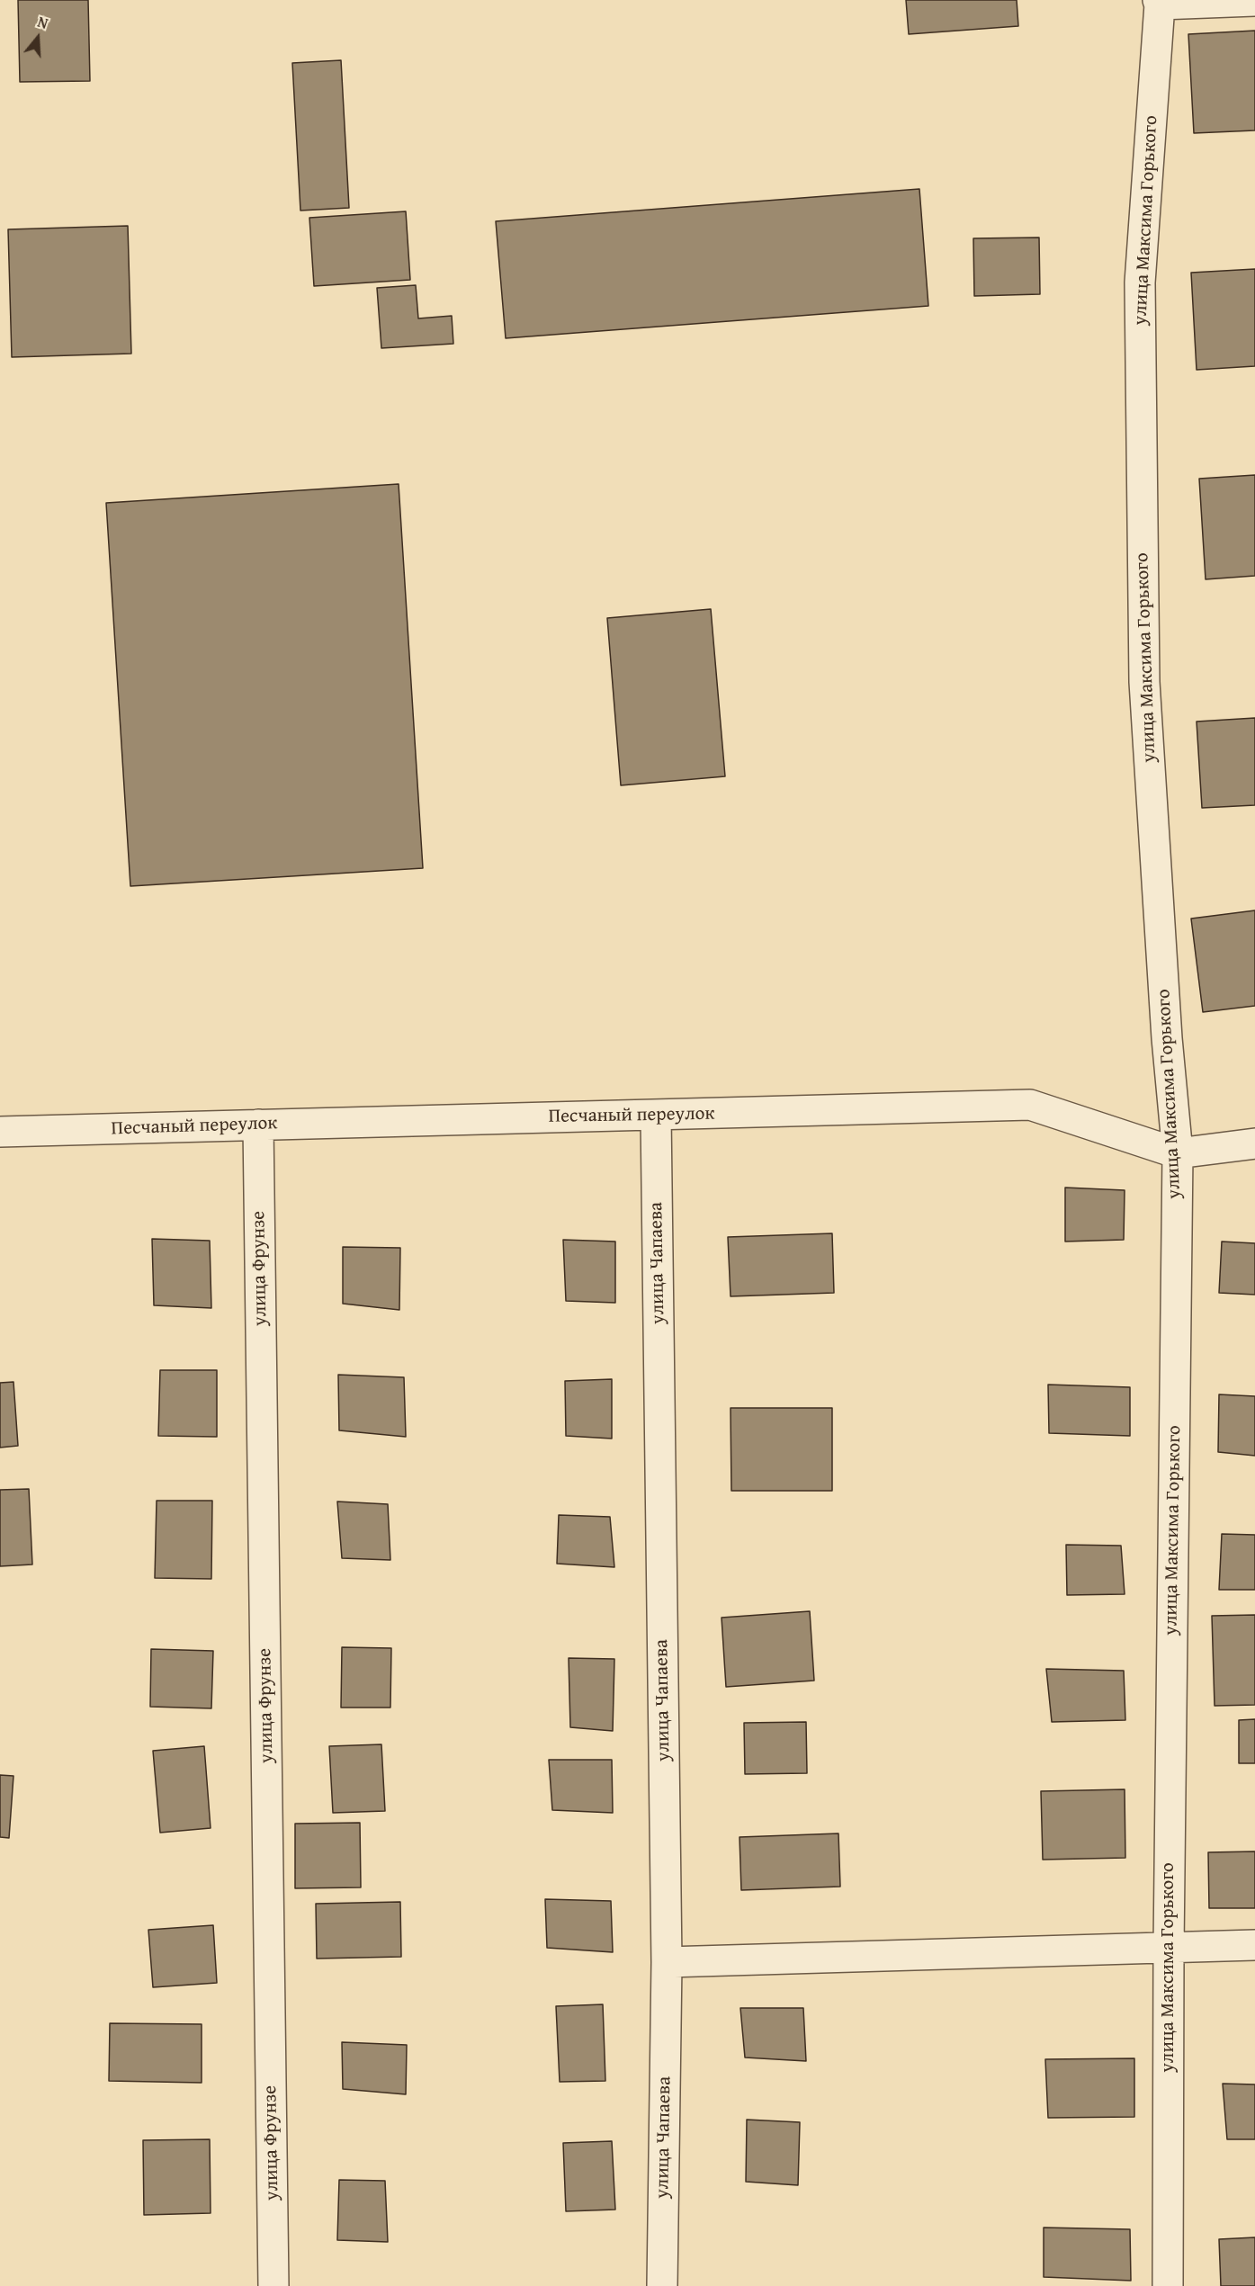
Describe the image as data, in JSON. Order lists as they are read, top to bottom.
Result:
{
  "streets": {
    "street": [
      "улица Максима Горького",
      "Песчаный переулок",
      "улица Чапаева",
      "улица Фрунзе"
    ]
  },
  "crossings": [
    ["улица Максима Горького", "Песчаный переулок"],
    ["Песчаный переулок", "улица Чапаева"],
    ["Песчаный переулок", "улица Фрунзе"]
  ],
  "north": "top"
}
